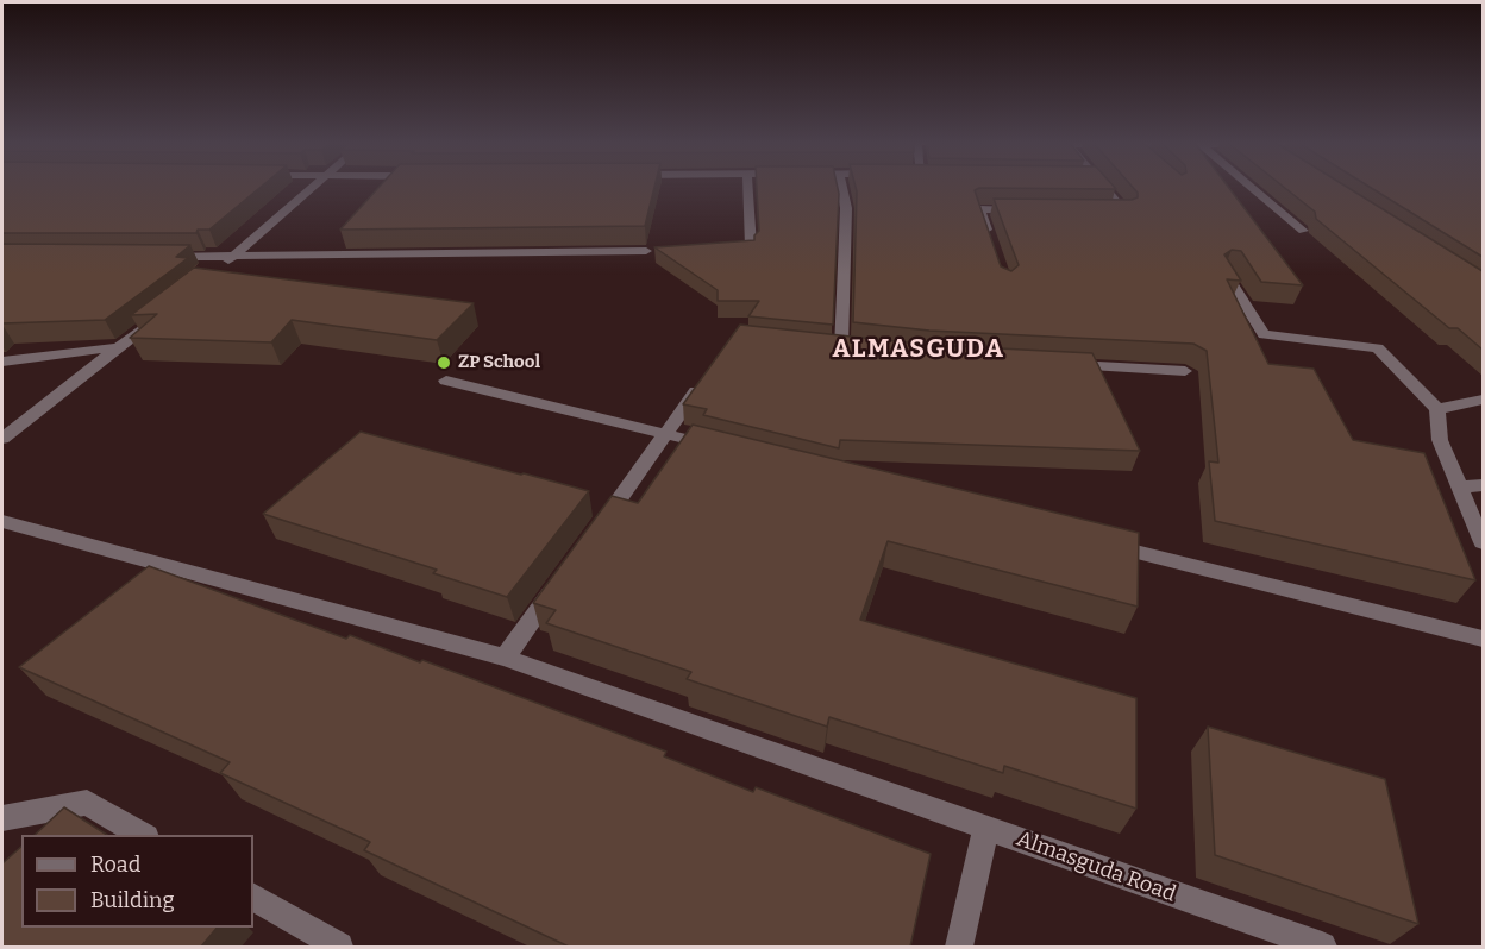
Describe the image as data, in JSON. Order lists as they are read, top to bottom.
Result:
{
  "streets": {
    "street": ["Almasguda Road"]
  },
  "districts": ["ALMASGUDA"],
  "places": ["ZP School"],
  "legend": ["Road", "Building"]
}
